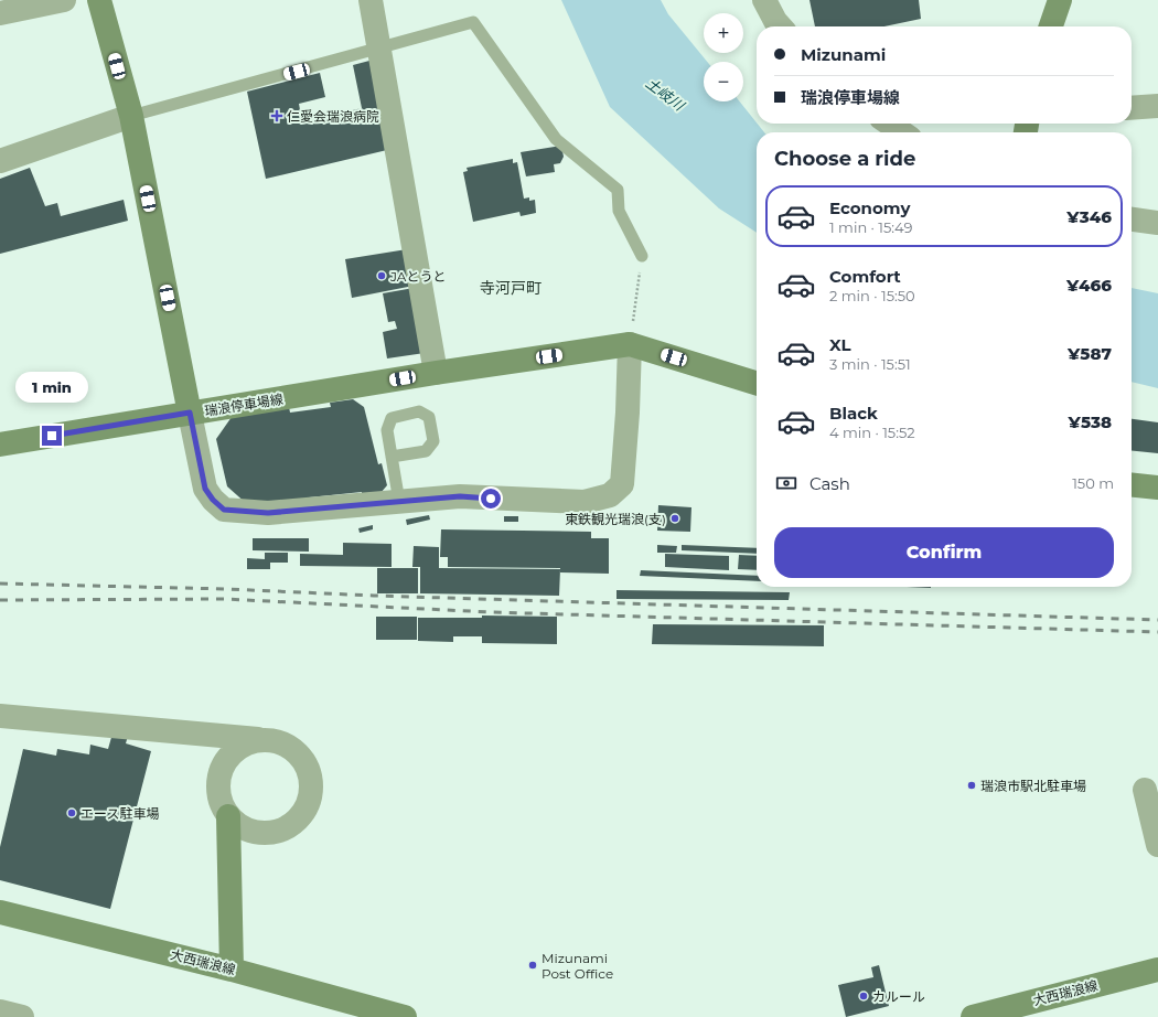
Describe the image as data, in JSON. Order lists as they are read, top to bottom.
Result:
{
  "streets": {
    "main road": ["瑞浪停車場線", "大西瑞浪線"]
  },
  "districts": ["寺河戸町"],
  "water": ["土岐川"],
  "places": {
    "health": ["仁愛会瑞浪病院"],
    "other": [
      "JAとうと",
      "東鉄観光瑞浪(支)",
      "瑞浪市駅北駐車場",
      "エース駐車場",
      "Mizunami Post Office",
      "カルール"
    ]
  },
  "page": {
    "map_buttons": ["+", "−"],
    "banner": ["Mizunami", "瑞浪停車場線"],
    "heading": "Choose a ride",
    "list": [
      {
        "name": "Economy",
        "note": "1 min · 15:49",
        "value": "¥346"
      },
      {
        "name": "Comfort",
        "note": "2 min · 15:50",
        "value": "¥466"
      },
      {
        "name": "XL",
        "note": "3 min · 15:51",
        "value": "¥587"
      },
      {
        "name": "Black",
        "note": "4 min · 15:52",
        "value": "¥538"
      }
    ],
    "bubble": "1 min",
    "pay": ["Cash", "150 m"],
    "buttons": "Confirm"
  }
}
